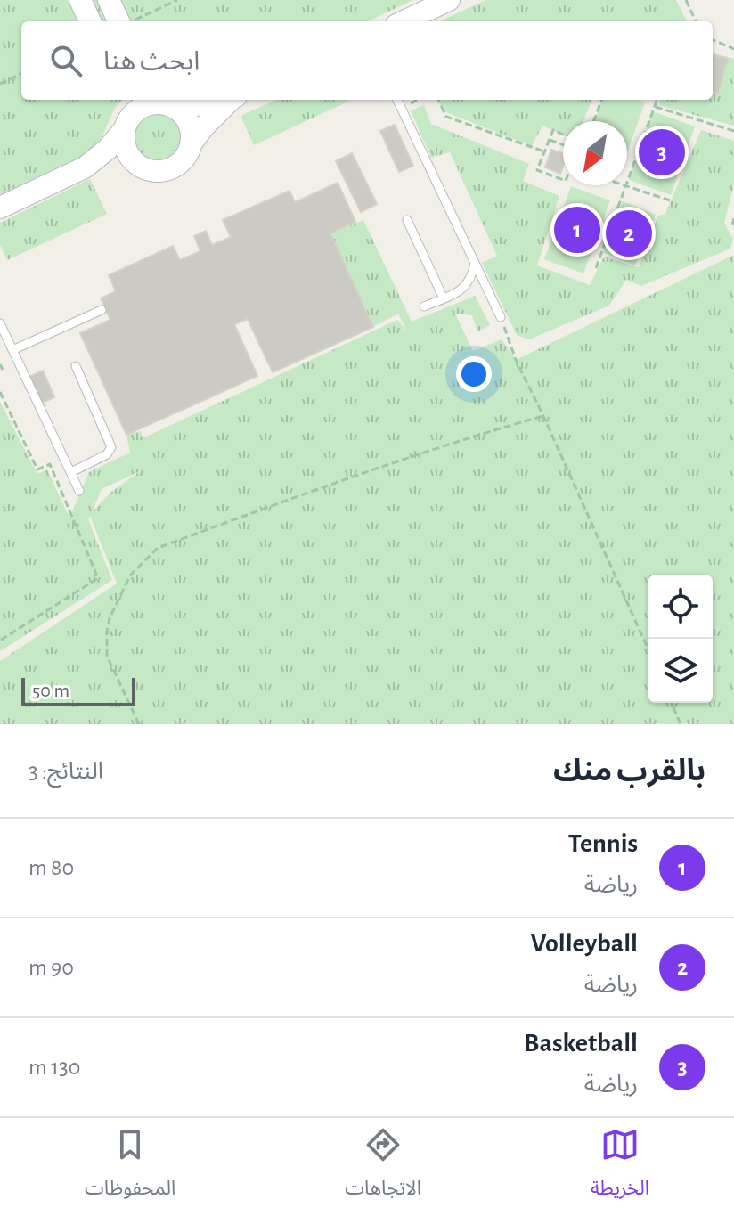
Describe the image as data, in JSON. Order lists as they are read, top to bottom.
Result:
{
  "scale_bar": "50 m",
  "north": "bottom left",
  "page": {
    "search": "ابحث هنا",
    "pins": ["3", "1", "2"],
    "scale": "50 m",
    "heading": ["بالقرب منك", "النتائج: 3"],
    "list": [
      {
        "mark": "1",
        "name": "Tennis",
        "note": "رياضة",
        "value": "80 m"
      },
      {
        "mark": "2",
        "name": "Volleyball",
        "note": "رياضة",
        "value": "90 m"
      },
      {
        "mark": "3",
        "name": "Basketball",
        "note": "رياضة",
        "value": "130 m"
      }
    ],
    "nav": ["الخريطة", "الاتجاهات", "المحفوظات"]
  }
}
